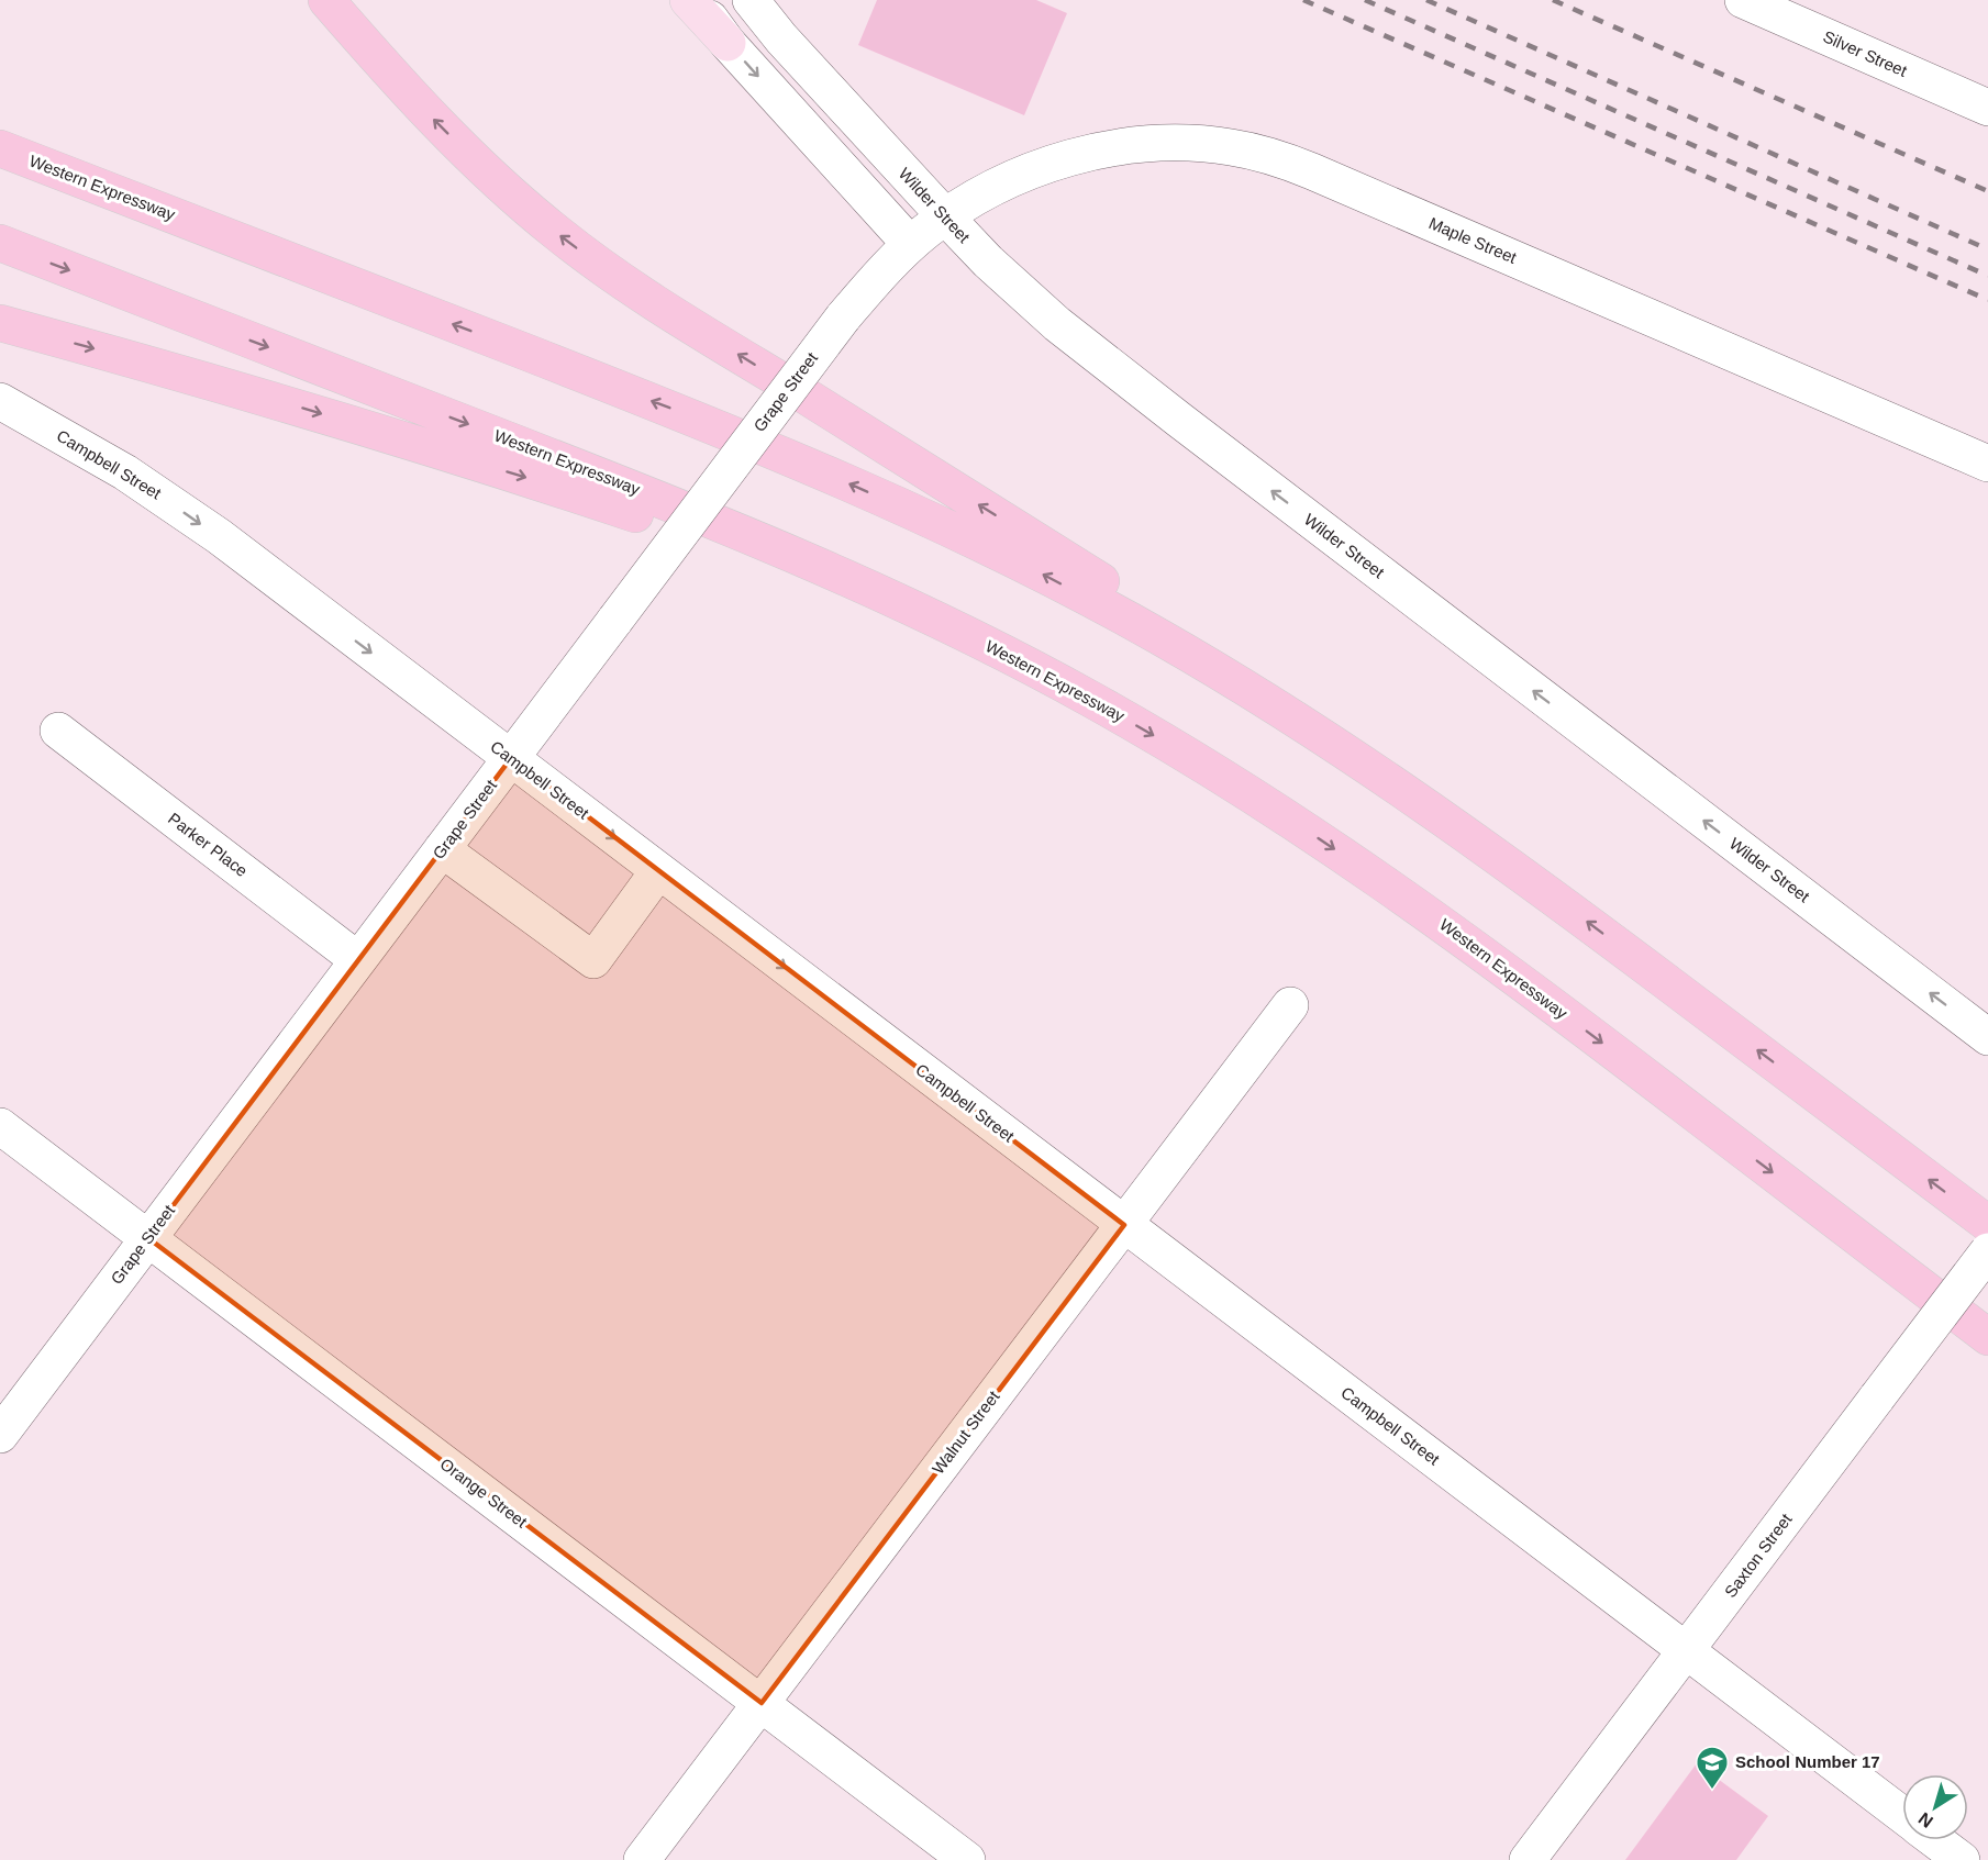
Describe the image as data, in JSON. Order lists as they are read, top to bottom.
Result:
{
  "streets": {
    "highway": ["Western Expressway"],
    "street": [
      "Silver Street",
      "Wilder Street",
      "Maple Street",
      "Grape Street",
      "Campbell Street",
      "Parker Place",
      "Walnut Street",
      "Orange Street",
      "Saxton Street"
    ]
  },
  "crossings": [
    ["Wilder Street", "Maple Street"],
    ["Wilder Street", "Grape Street"],
    ["Maple Street", "Grape Street"],
    ["Grape Street", "Campbell Street"],
    ["Grape Street", "Parker Place"],
    ["Grape Street", "Orange Street"],
    ["Campbell Street", "Walnut Street"],
    ["Campbell Street", "Saxton Street"],
    ["Walnut Street", "Orange Street"]
  ],
  "one_way": ["Wilder Street", "Campbell Street"],
  "places": {
    "school or university": ["School Number 17"]
  },
  "north": "bottom left"
}
